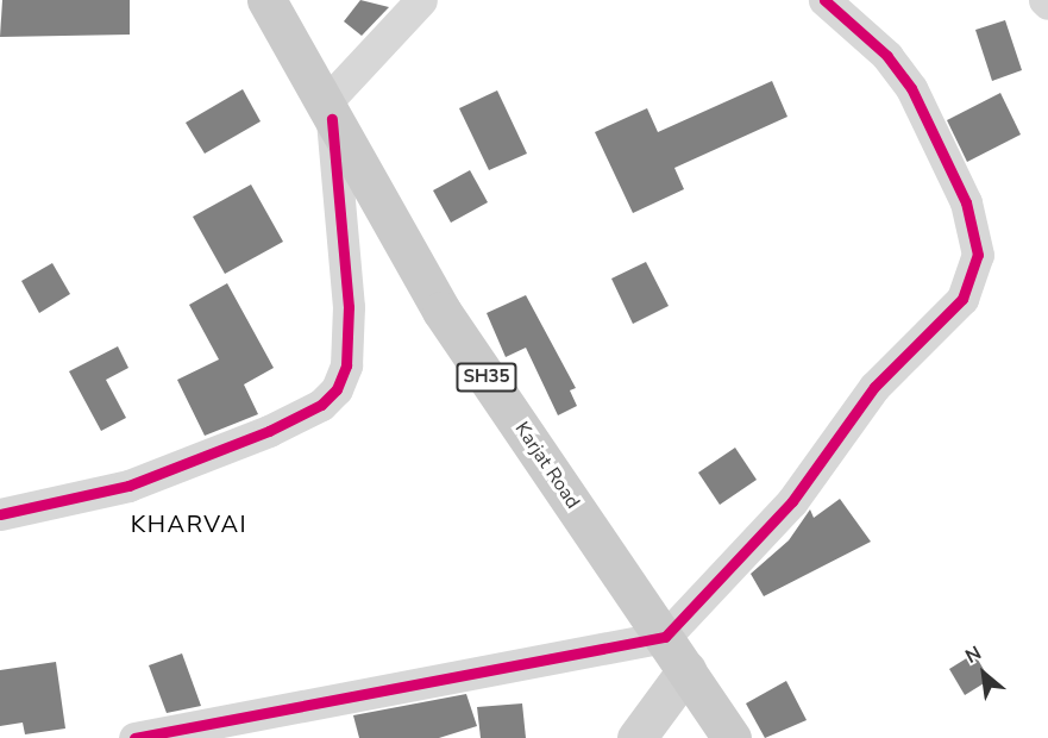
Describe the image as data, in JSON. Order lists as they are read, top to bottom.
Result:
{
  "streets": {
    "main road": ["SH35", "Karjat Road"]
  },
  "districts": ["KHARVAI"],
  "north": "top left"
}
